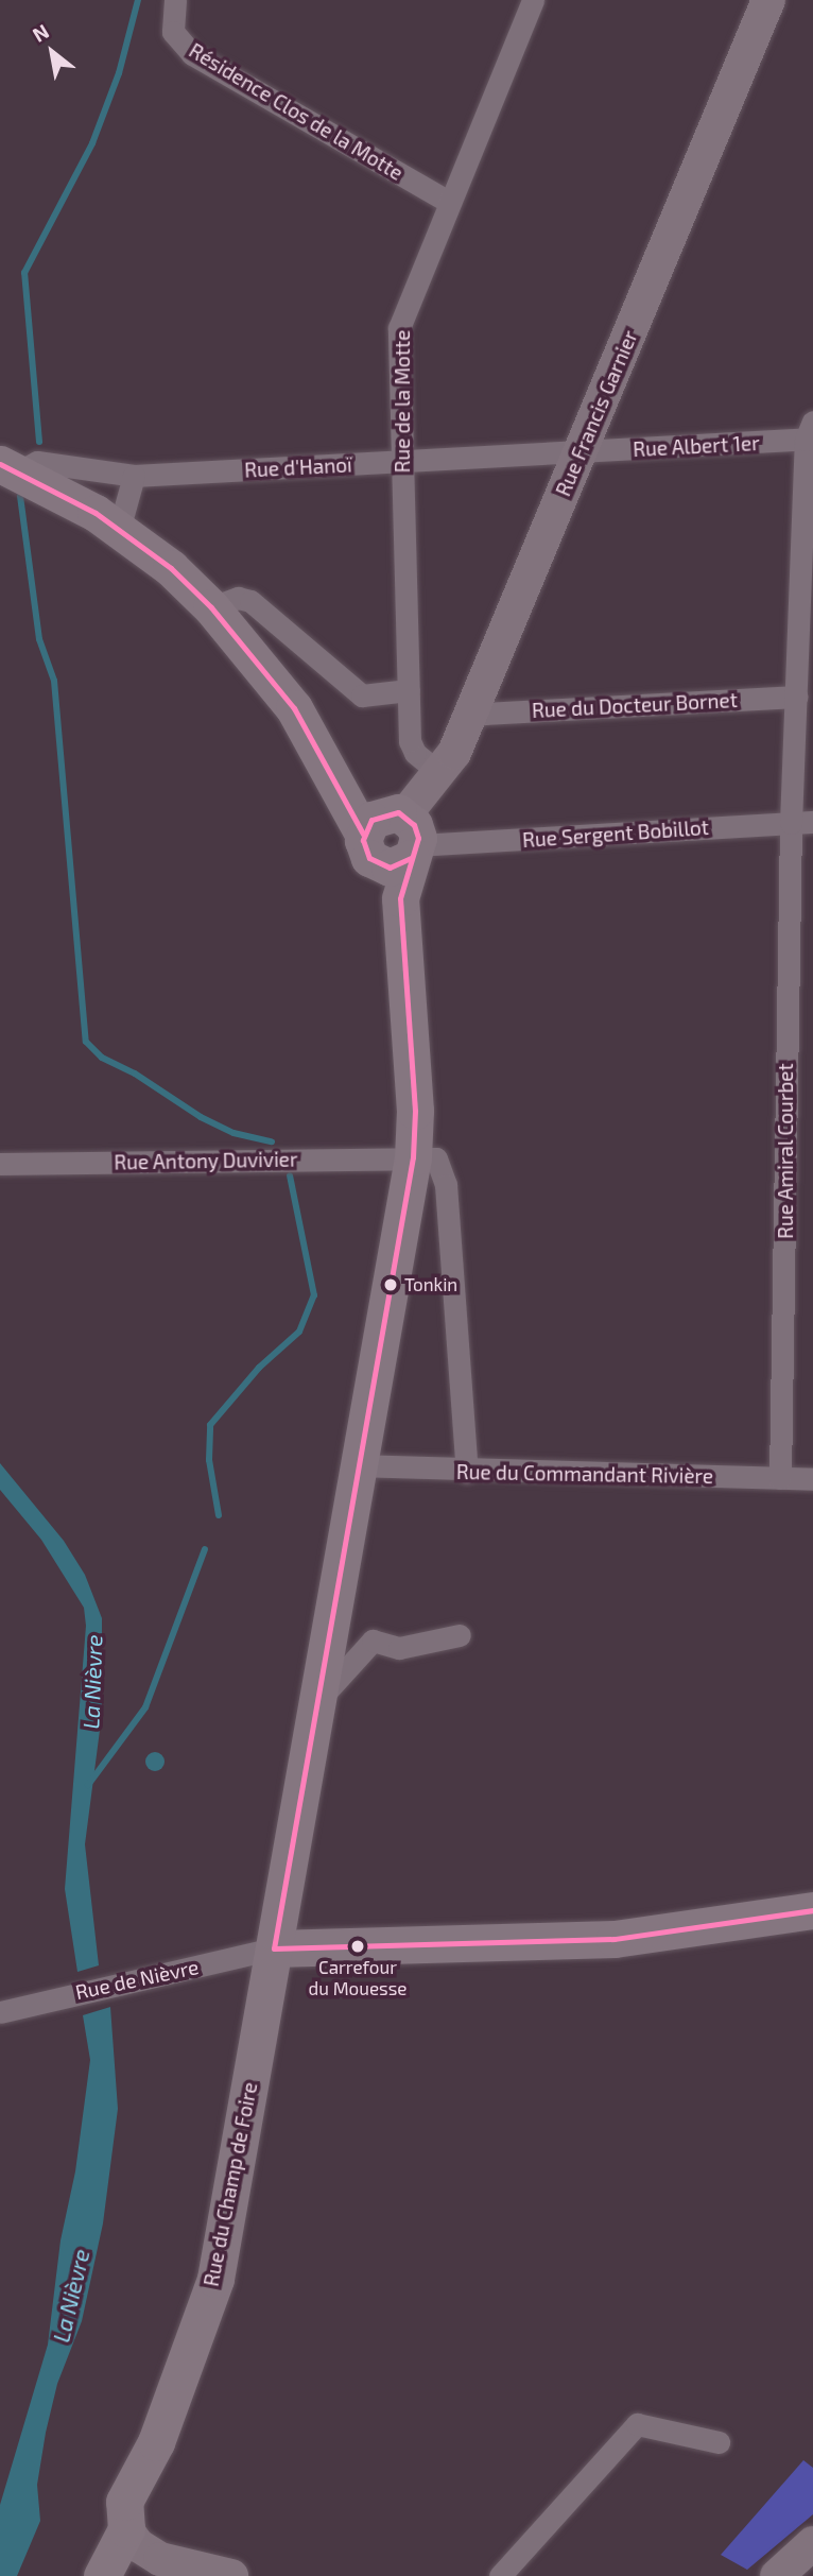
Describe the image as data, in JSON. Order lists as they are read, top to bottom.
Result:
{
  "streets": {
    "main road": ["Rue du Champ de Foire"],
    "street": [
      "Résidence Clos de la Motte",
      "Rue de la Motte",
      "Rue Francis Garnier",
      "Rue Albert 1er",
      "Rue d'Hanoï",
      "Rue du Docteur Bornet",
      "Rue Sergent Bobillot",
      "Rue Amiral Courbet",
      "Rue Antony Duvivier",
      "Rue du Commandant Rivière",
      "Rue de Nièvre"
    ]
  },
  "crossings": [
    ["Résidence Clos de la Motte", "Rue de la Motte"],
    ["Rue de la Motte", "Rue Francis Garnier"],
    ["Rue de la Motte", "Rue d'Hanoï"],
    ["Rue Francis Garnier", "Rue Albert 1er"],
    ["Rue Francis Garnier", "Rue d'Hanoï"],
    ["Rue Francis Garnier", "Rue du Docteur Bornet"],
    ["Rue Francis Garnier", "Rue Sergent Bobillot"],
    ["Rue Francis Garnier", "Rue du Champ de Foire"],
    ["Rue Albert 1er", "Rue d'Hanoï"],
    ["Rue Albert 1er", "Rue Amiral Courbet"],
    ["Rue du Docteur Bornet", "Rue Amiral Courbet"],
    ["Rue Sergent Bobillot", "Rue Amiral Courbet"],
    ["Rue Sergent Bobillot", "Rue du Champ de Foire"],
    ["Rue Amiral Courbet", "Rue du Commandant Rivière"],
    ["Rue Antony Duvivier", "Rue du Champ de Foire"],
    ["Rue du Commandant Rivière", "Rue du Champ de Foire"],
    ["Rue de Nièvre", "Rue du Champ de Foire"]
  ],
  "water": ["La Nièvre"],
  "places": ["Tonkin", "Carrefour du Mouesse"],
  "north": "top left"
}
